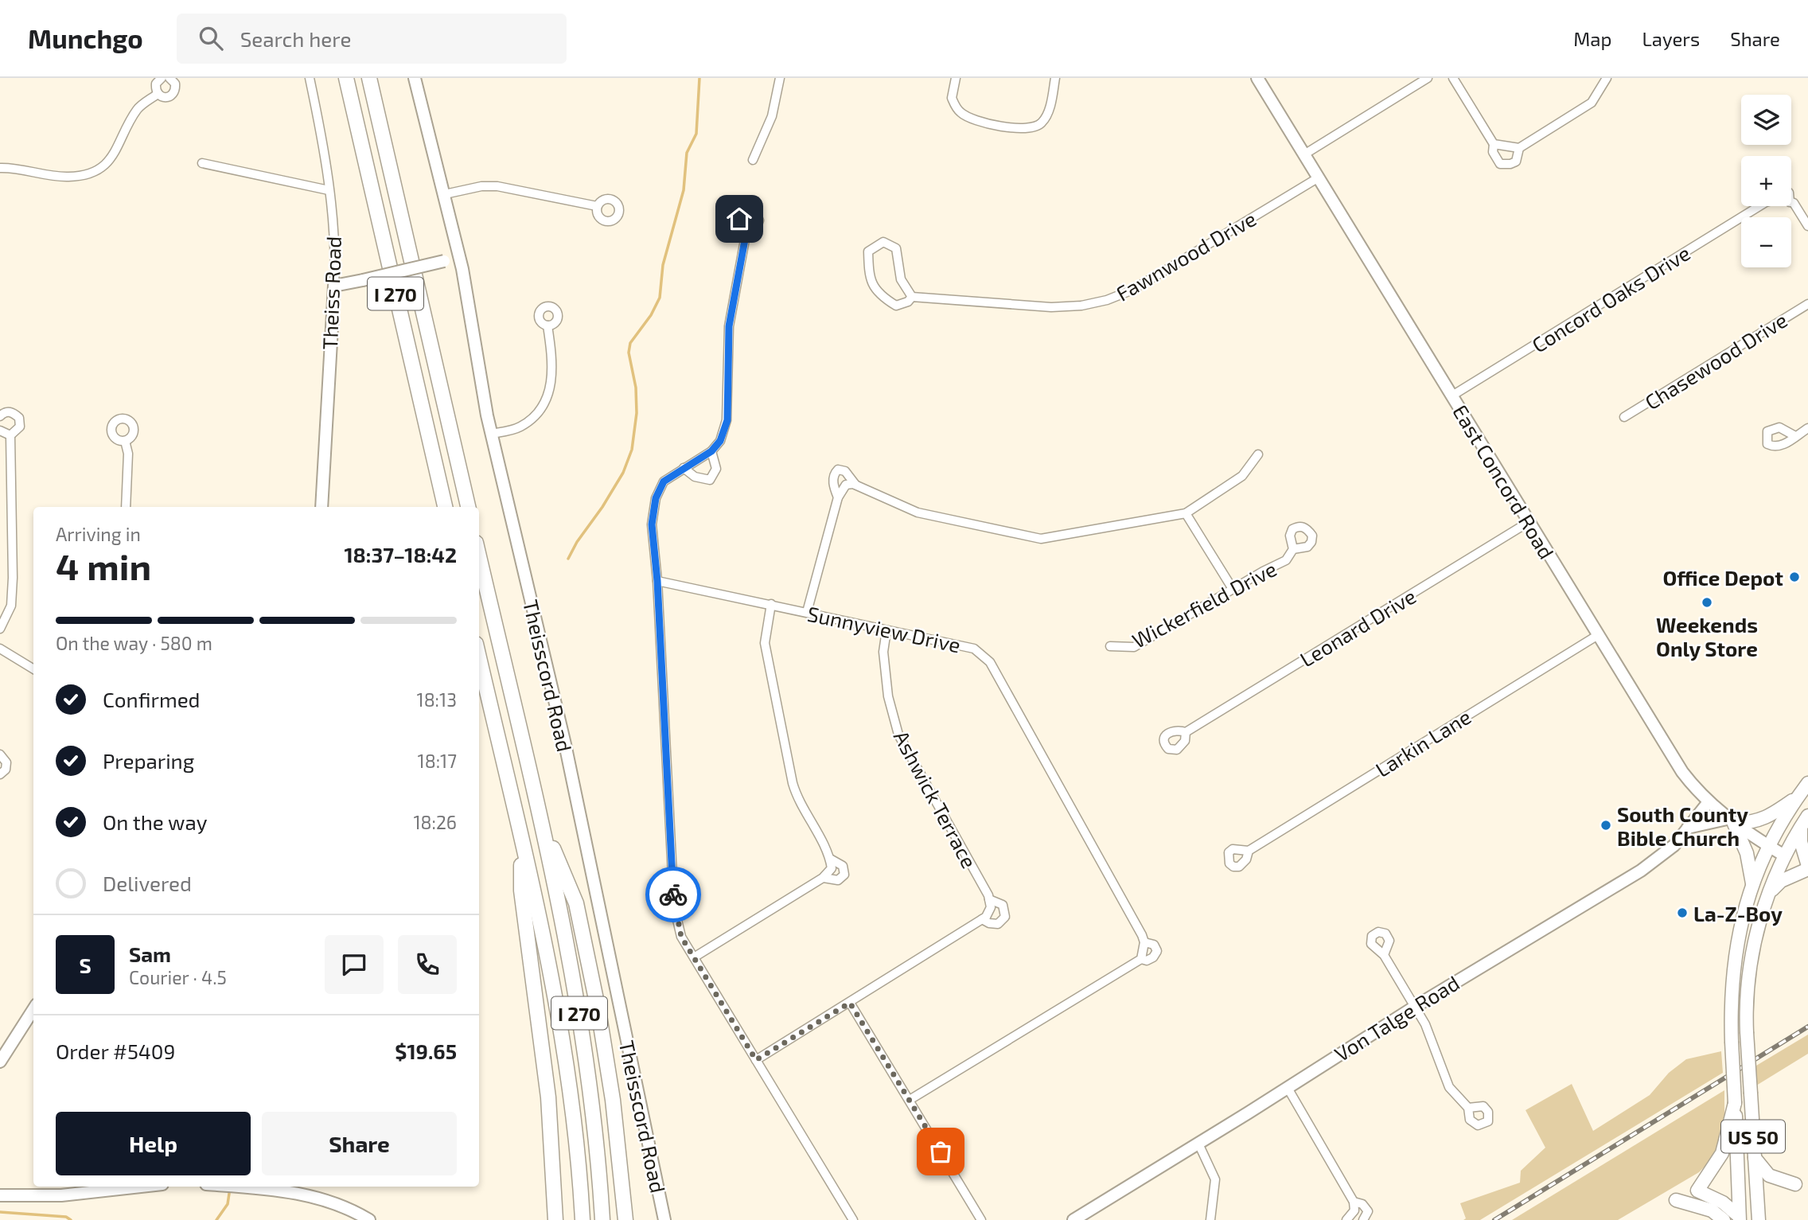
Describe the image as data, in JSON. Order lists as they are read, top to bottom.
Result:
{
  "streets": {
    "highway": ["I 270"],
    "main road": ["US 50"],
    "street": [
      "Fawnwood Drive",
      "Theiss Road",
      "Concord Oaks Drive",
      "Chasewood Drive",
      "East Concord Road",
      "Wickerfield Drive",
      "Leonard Drive",
      "Sunnyview Drive",
      "Theisscord Road",
      "Larkin Lane",
      "Ashwick Terrace",
      "Von Talge Road"
    ]
  },
  "crossings": [
    ["Fawnwood Drive", "East Concord Road"],
    ["Concord Oaks Drive", "East Concord Road"],
    ["East Concord Road", "Leonard Drive"],
    ["East Concord Road", "Larkin Lane"],
    ["East Concord Road", "Von Talge Road"],
    ["East Concord Road", "US 50"],
    ["Sunnyview Drive", "Ashwick Terrace"]
  ],
  "places": [
    "Office Depot",
    "Weekends Only Store",
    "South County Bible Church",
    "La-Z-Boy"
  ],
  "page": {
    "header": "Munchgo",
    "search": "Search here",
    "nav": ["Map", "Layers", "Share"],
    "map_buttons": ["+", "−"],
    "heading": ["4 min", "Arriving in", "18:37–18:42"],
    "panel": [
      "Sam",
      "Courier · 4.5",
      "Order #5409",
      "$19.65"
    ],
    "bar": "On the way · 580 m",
    "list": [
      ["Confirmed", "18:13"],
      ["Preparing", "18:17"],
      ["On the way", "18:26"],
      "Delivered"
    ],
    "round": "S",
    "buttons": ["Help", "Share"]
  }
}
